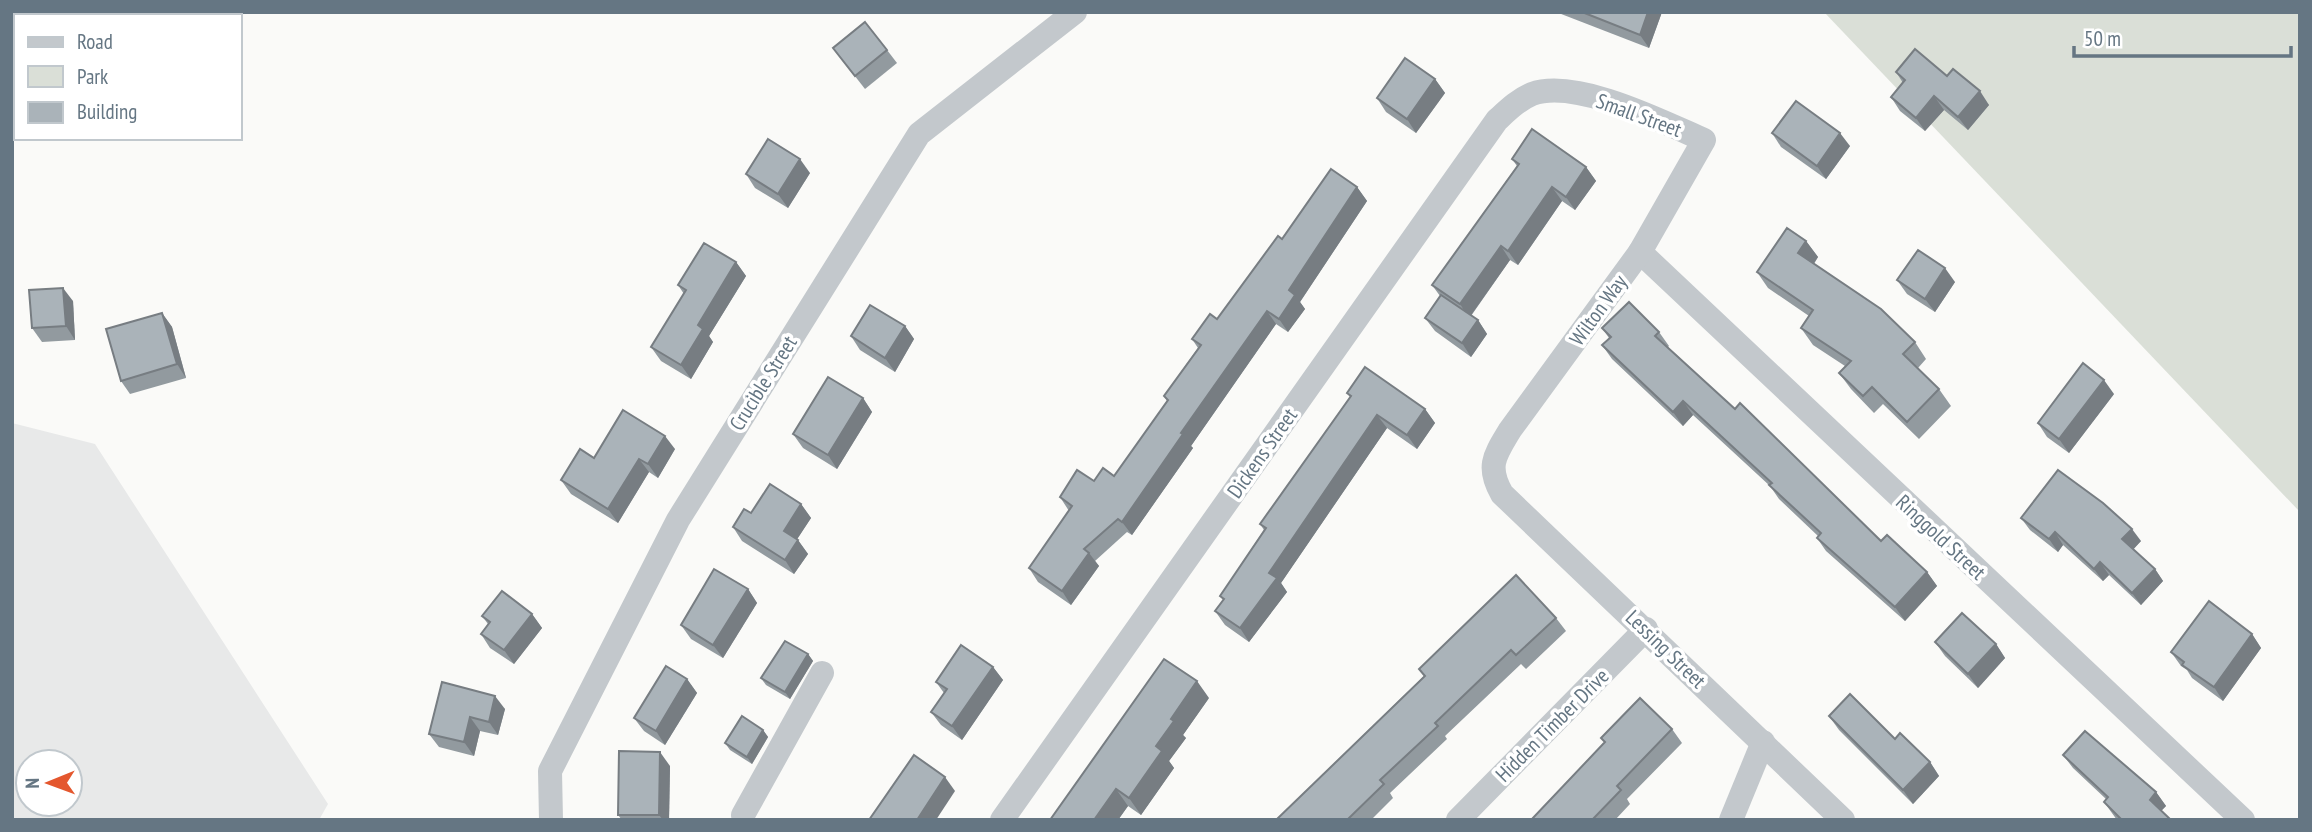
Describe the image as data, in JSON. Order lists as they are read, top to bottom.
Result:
{
  "streets": {
    "street": [
      "Small Street",
      "Wilton Way",
      "Crucible Street",
      "Dickens Street",
      "Ringgold Street",
      "Lessing Street",
      "Hidden Timber Drive"
    ]
  },
  "crossings": [
    ["Small Street", "Wilton Way"],
    ["Small Street", "Dickens Street"],
    ["Wilton Way", "Ringgold Street"],
    ["Wilton Way", "Lessing Street"],
    ["Lessing Street", "Hidden Timber Drive"]
  ],
  "legend": ["Road", "Park", "Building"],
  "scale_bar": "50 m",
  "north": "left"
}
